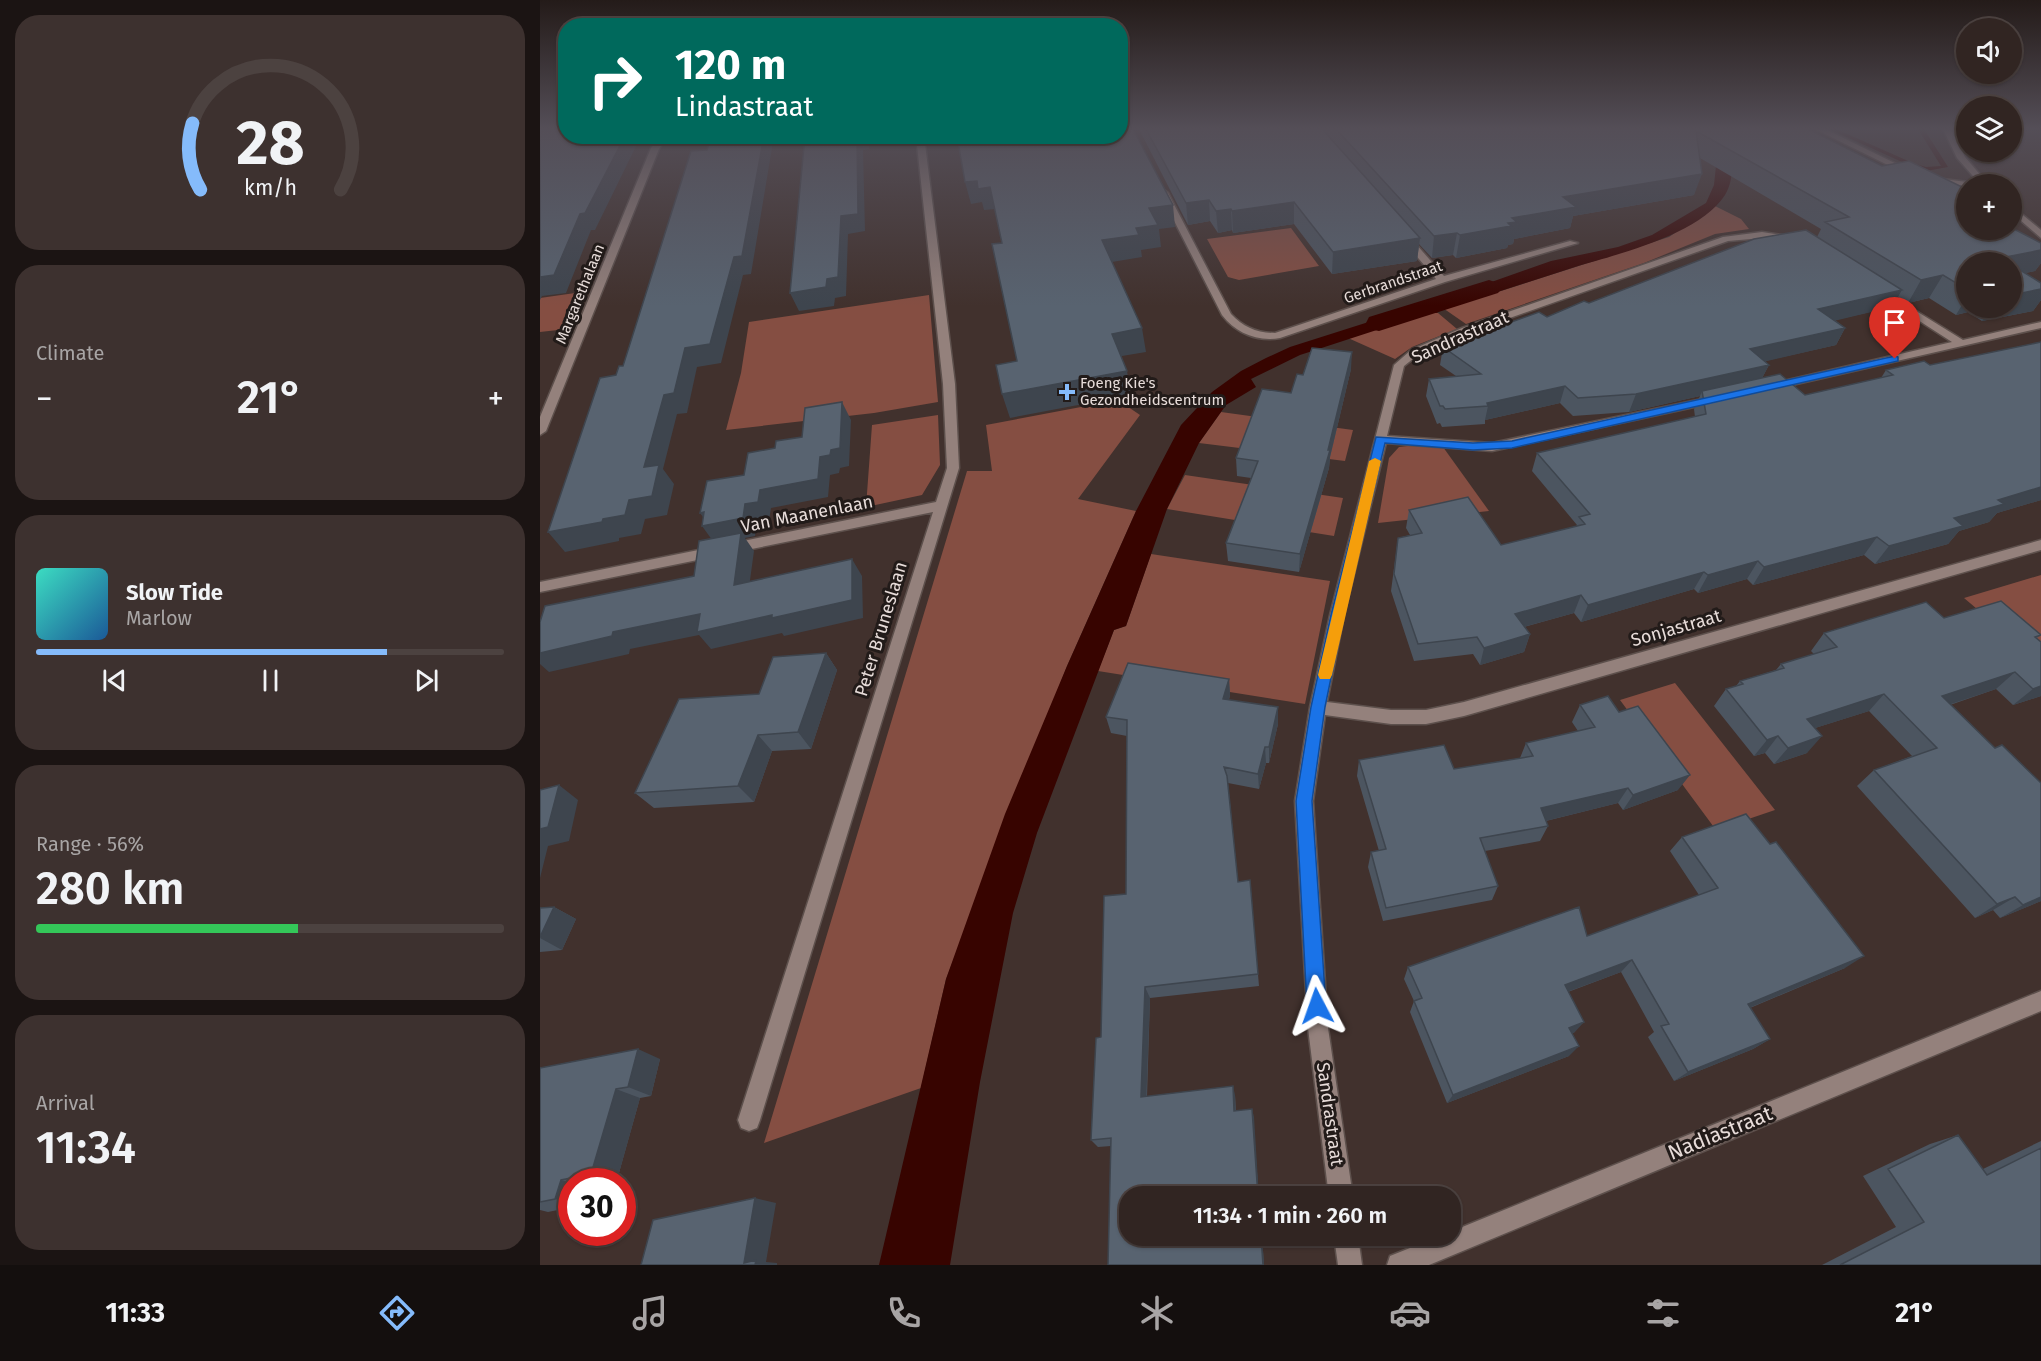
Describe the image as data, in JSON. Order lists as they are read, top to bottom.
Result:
{
  "streets": {
    "street": [
      "Gerbrandstraat",
      "Margarethalaan",
      "Sandrastraat",
      "Van Maanenlaan",
      "Sonjastraat",
      "Peter Bruneslaan",
      "Nadiastraat"
    ]
  },
  "crossings": [
    ["Sandrastraat", "Sonjastraat"],
    ["Van Maanenlaan", "Peter Bruneslaan"]
  ],
  "places": {
    "health": ["Foeng Kie's Gezondheidscentrum"]
  },
  "page": {
    "map_buttons": ["+", "−"],
    "turn": ["120 m", "Lindastraat"],
    "tile": [
      "Climate",
      ["Range · 56%", "280 km"],
      ["Arrival", "11:34"]
    ],
    "heat": ["−", "21°", "+"],
    "song": ["Slow Tide", "Marlow"],
    "limit": "30",
    "trip": "11:34 · 1 min · 260 m",
    "tabs": ["11:33", "21°"],
    "gauge": ["28", "km/h"]
  }
}
